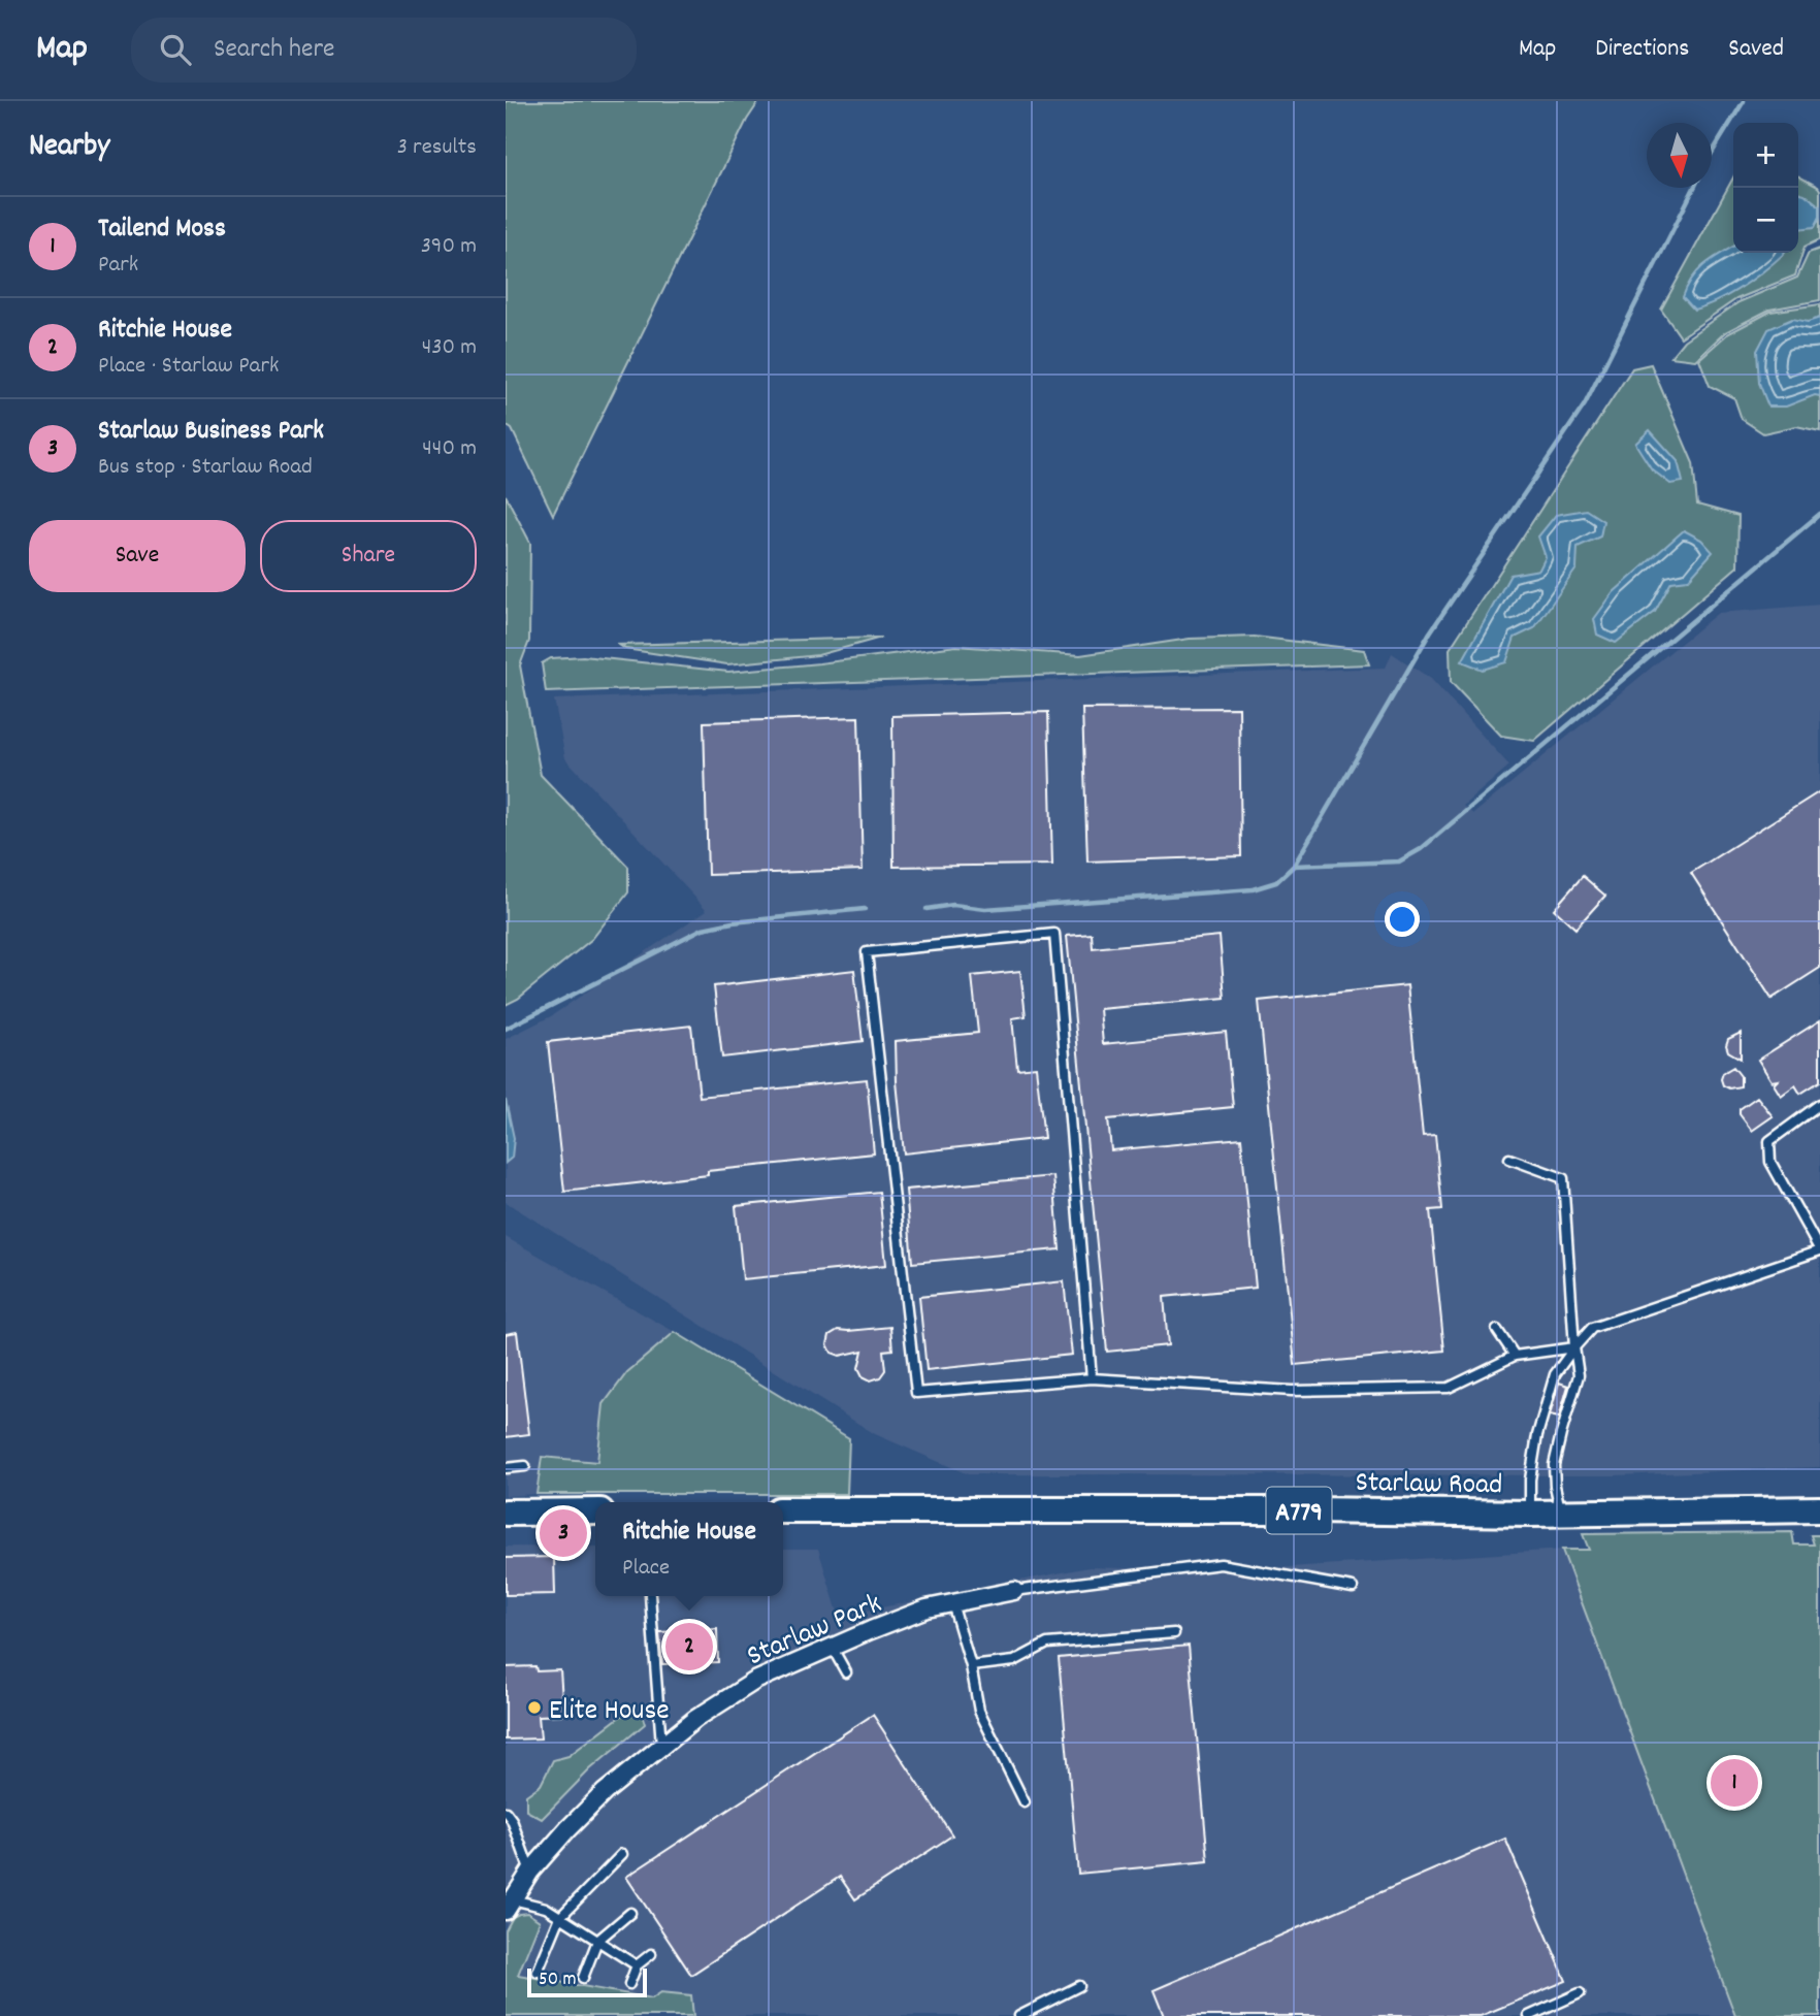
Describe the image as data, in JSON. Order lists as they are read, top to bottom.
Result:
{
  "streets": {
    "main road": ["Starlaw Road", "A779"],
    "street": ["Starlaw Park"]
  },
  "places": ["Elite House"],
  "scale_bar": "50 m",
  "north": "bottom",
  "page": {
    "header": "Map",
    "search": "Search here",
    "nav": ["Map", "Directions", "Saved"],
    "heading": ["Nearby", "3 results"],
    "map_buttons": ["+", "−"],
    "list": [
      {
        "mark": "1",
        "name": "Tailend Moss",
        "note": "Park",
        "value": "390 m"
      },
      {
        "mark": "2",
        "name": "Ritchie House",
        "note": "Place · Starlaw Park",
        "value": "430 m"
      },
      {
        "mark": "3",
        "name": "Starlaw Business Park",
        "note": "Bus stop · Starlaw Road",
        "value": "440 m"
      }
    ],
    "buttons": ["Save", "Share"],
    "popup": ["Ritchie House", "Place"],
    "pins": ["3", "2", "1"],
    "scale": "50 m"
  }
}
